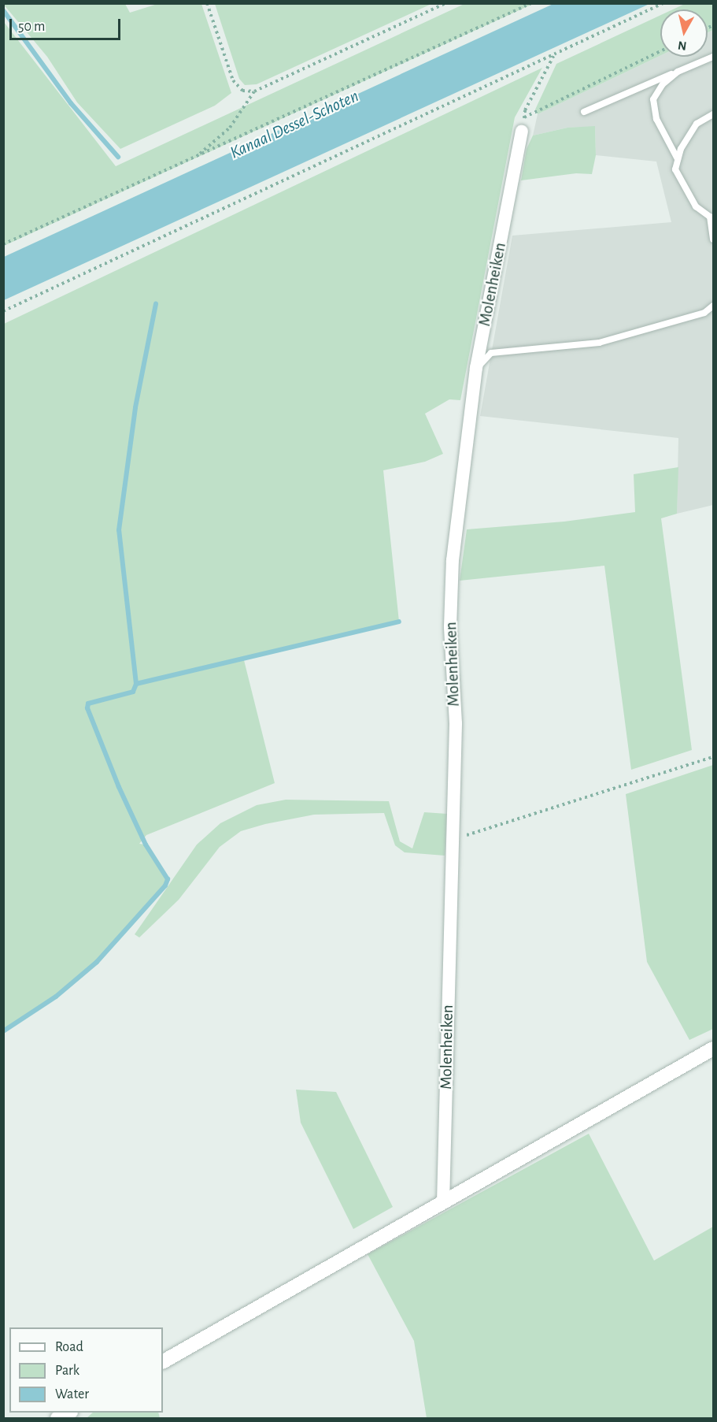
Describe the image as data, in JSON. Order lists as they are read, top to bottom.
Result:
{
  "streets": {
    "street": ["Molenheiken"]
  },
  "water": ["Kanaal Dessel-Schoten"],
  "legend": ["Road", "Park", "Water"],
  "scale_bar": "50 m",
  "north": "bottom"
}
